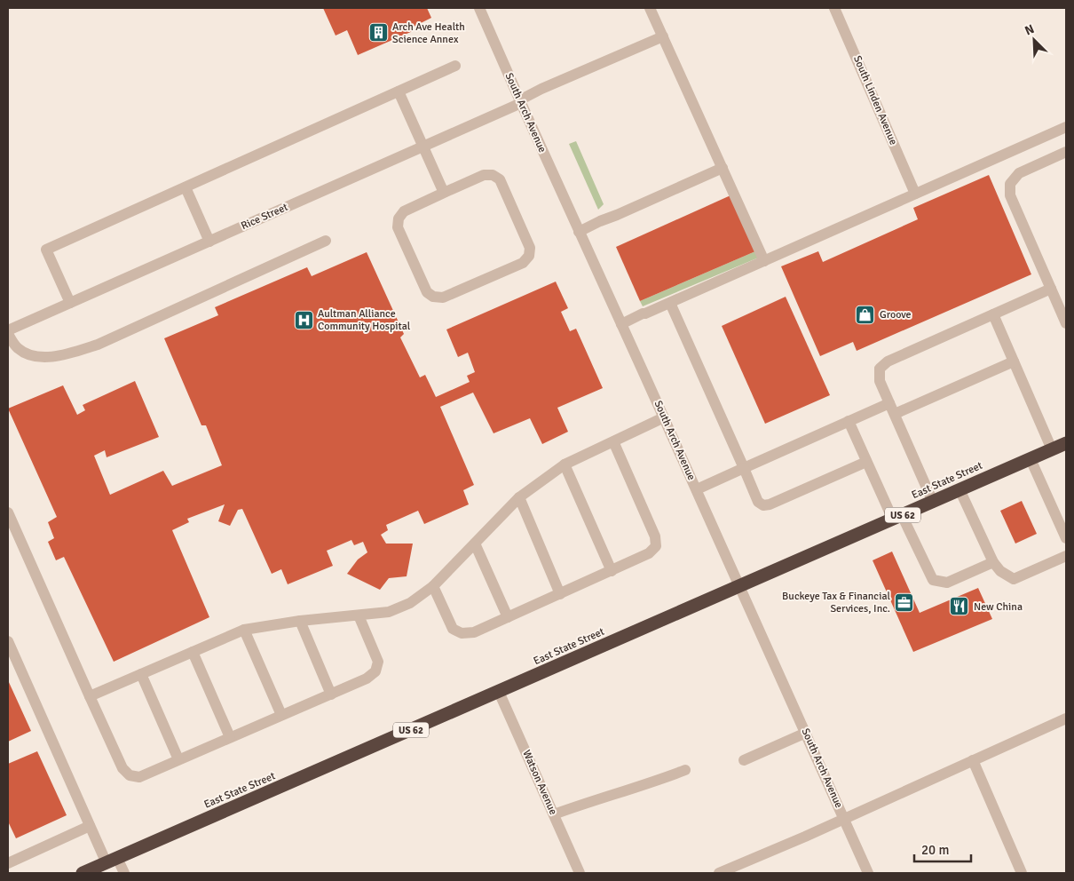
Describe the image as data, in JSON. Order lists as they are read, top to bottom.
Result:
{
  "streets": {
    "highway": ["East State Street", "US 62"],
    "street": [
      "South Linden Avenue",
      "South Arch Avenue",
      "Rice Street",
      "Watson Avenue"
    ]
  },
  "crossings": [
    ["South Arch Avenue", "Rice Street"],
    ["South Arch Avenue", "East State Street"],
    ["East State Street", "Watson Avenue"]
  ],
  "places": {
    "building": ["Arch Ave Health Science Annex"],
    "shop": ["Groove"],
    "hospital": ["Aultman Alliance Community Hospital"],
    "office": ["Buckeye Tax & Financial Services, Inc."],
    "restaurant": ["New China"]
  },
  "scale_bar": "20 m",
  "north": "top left"
}
